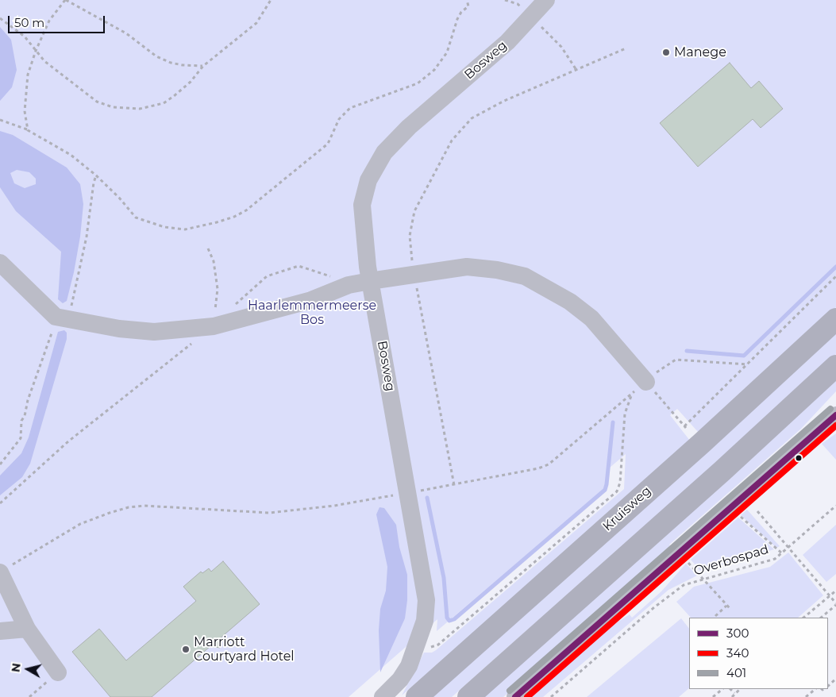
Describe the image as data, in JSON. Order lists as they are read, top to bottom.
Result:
{
  "streets": {
    "highway": ["Kruisweg"],
    "street": ["Bosweg"],
    "path": ["Overbospad"]
  },
  "parks": ["Haarlemmermeerse Bos"],
  "places": ["Manege", "Marriott Courtyard Hotel"],
  "lines": ["transit line 401", "transit line 300", "transit line 340"],
  "legend": ["300", "340", "401"],
  "scale_bar": "50 m",
  "north": "left"
}
